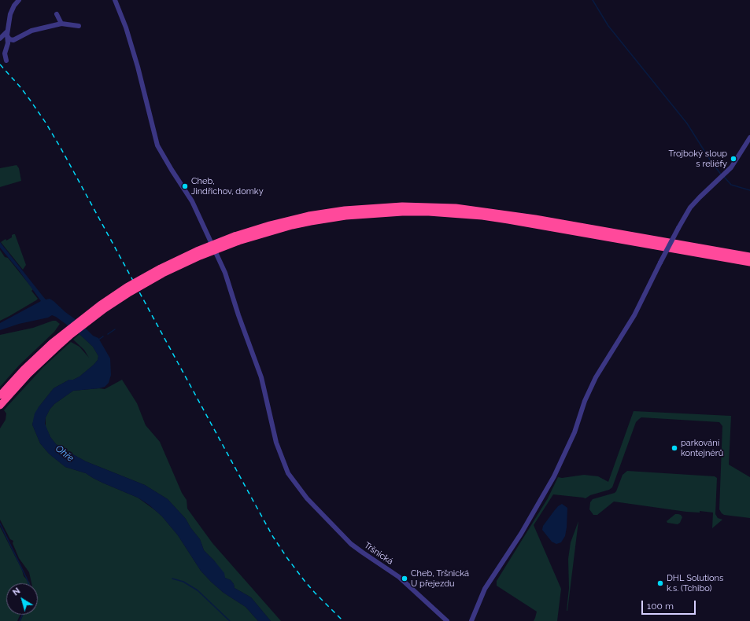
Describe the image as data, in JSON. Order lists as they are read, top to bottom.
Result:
{
  "streets": {
    "street": ["Tršnická"]
  },
  "water": ["Ohře"],
  "places": [
    "Trojboký sloup s reliéfy",
    "Cheb, Jindřichov, domky",
    "parkování kontejnérů",
    "Cheb, Tršnická U přejezdu",
    "DHL Solutions k.s. (Tchibo)"
  ],
  "scale_bar": "100 m",
  "north": "top left"
}
